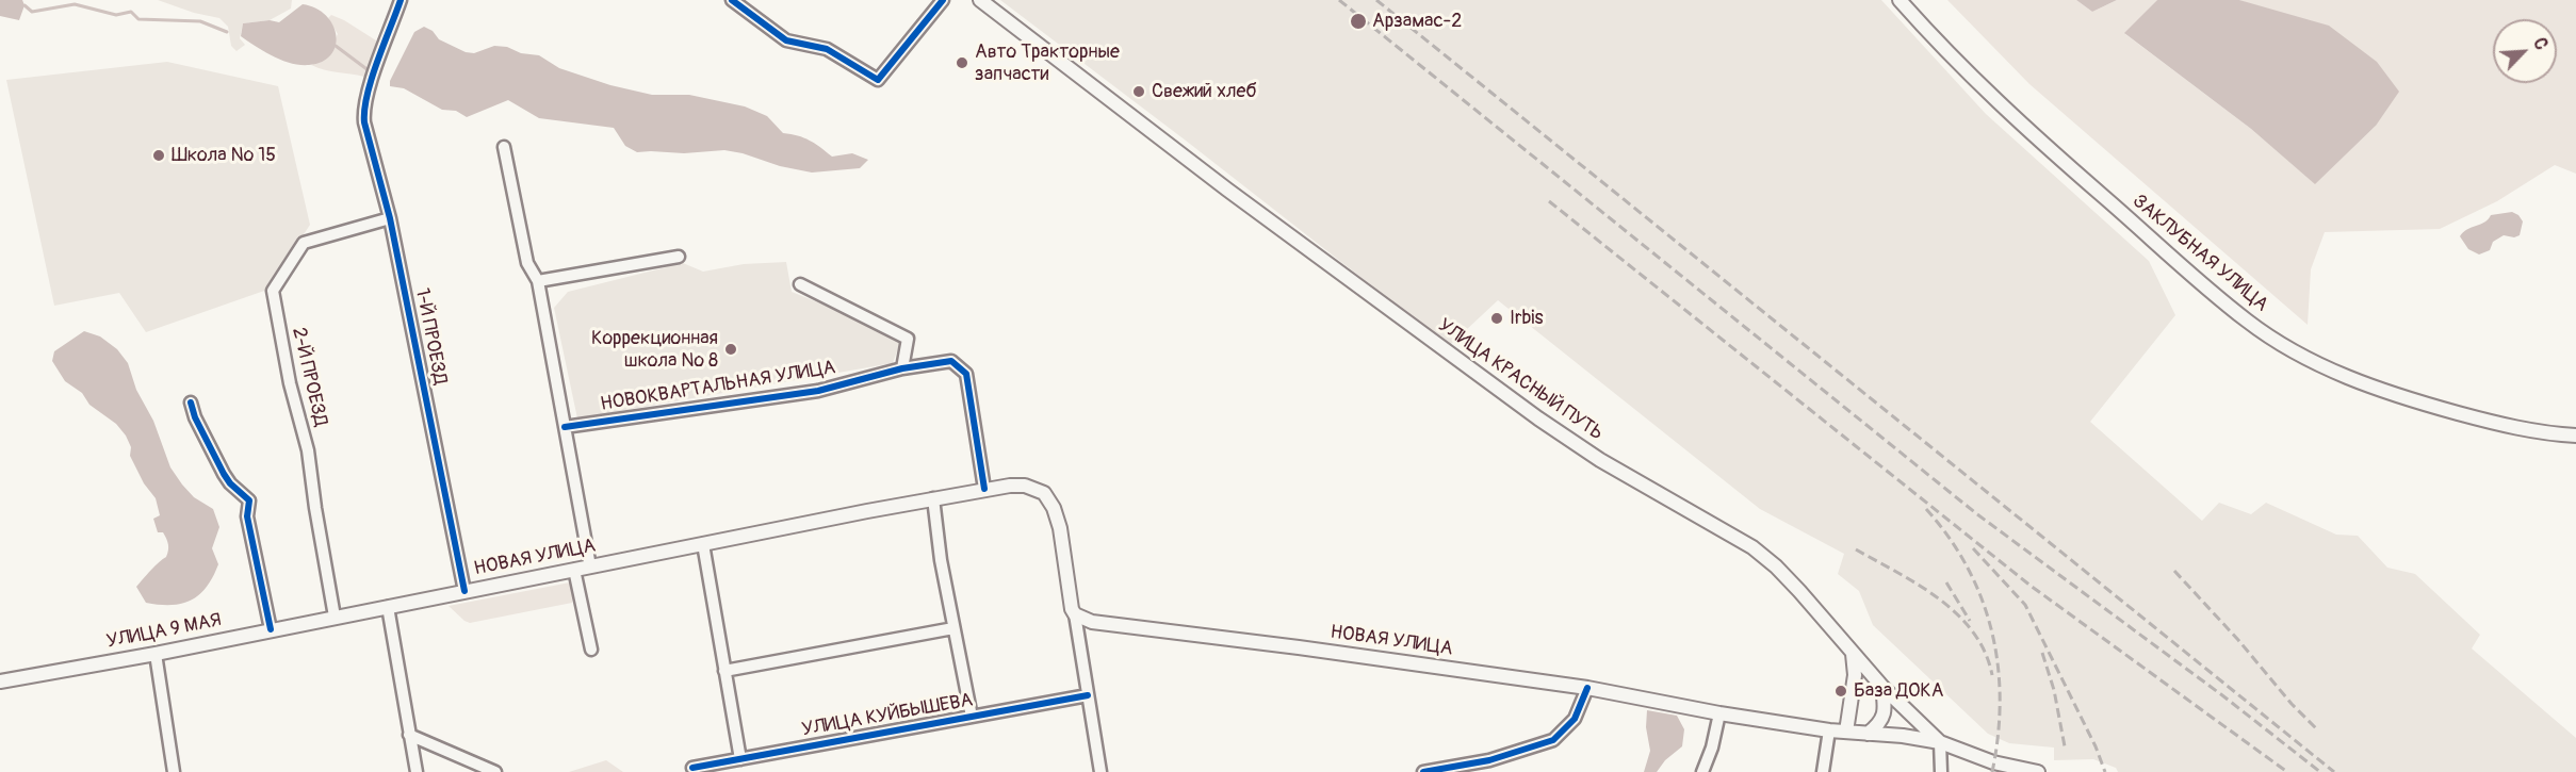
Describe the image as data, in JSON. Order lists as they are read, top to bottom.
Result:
{
  "streets": {
    "main road": [
      "ЗАКЛУБНАЯ УЛИЦА",
      "УЛИЦА КРАСНЫЙ ПУТЬ",
      "НОВАЯ УЛИЦА",
      "УЛИЦА 9 МАЯ"
    ],
    "street": [
      "1-Й ПРОЕЗД",
      "2-Й ПРОЕЗД",
      "НОВОКВАРТАЛЬНАЯ УЛИЦА",
      "УЛИЦА КУЙБЫШЕВА"
    ]
  },
  "crossings": [
    ["1-Й ПРОЕЗД", "2-Й ПРОЕЗД"],
    ["1-Й ПРОЕЗД", "НОВАЯ УЛИЦА"],
    ["2-Й ПРОЕЗД", "НОВАЯ УЛИЦА"],
    ["2-Й ПРОЕЗД", "УЛИЦА 9 МАЯ"],
    ["УЛИЦА КРАСНЫЙ ПУТЬ", "НОВАЯ УЛИЦА"],
    ["НОВОКВАРТАЛЬНАЯ УЛИЦА", "НОВАЯ УЛИЦА"],
    ["НОВАЯ УЛИЦА", "УЛИЦА 9 МАЯ"]
  ],
  "places": [
    "Арзамас-2",
    "Авто Тракторные запчасти",
    "Свежий хлеб",
    "Школа № 15",
    "Irbis",
    "Коррекционная школа № 8",
    "База ДОКА"
  ],
  "north": "top right"
}
